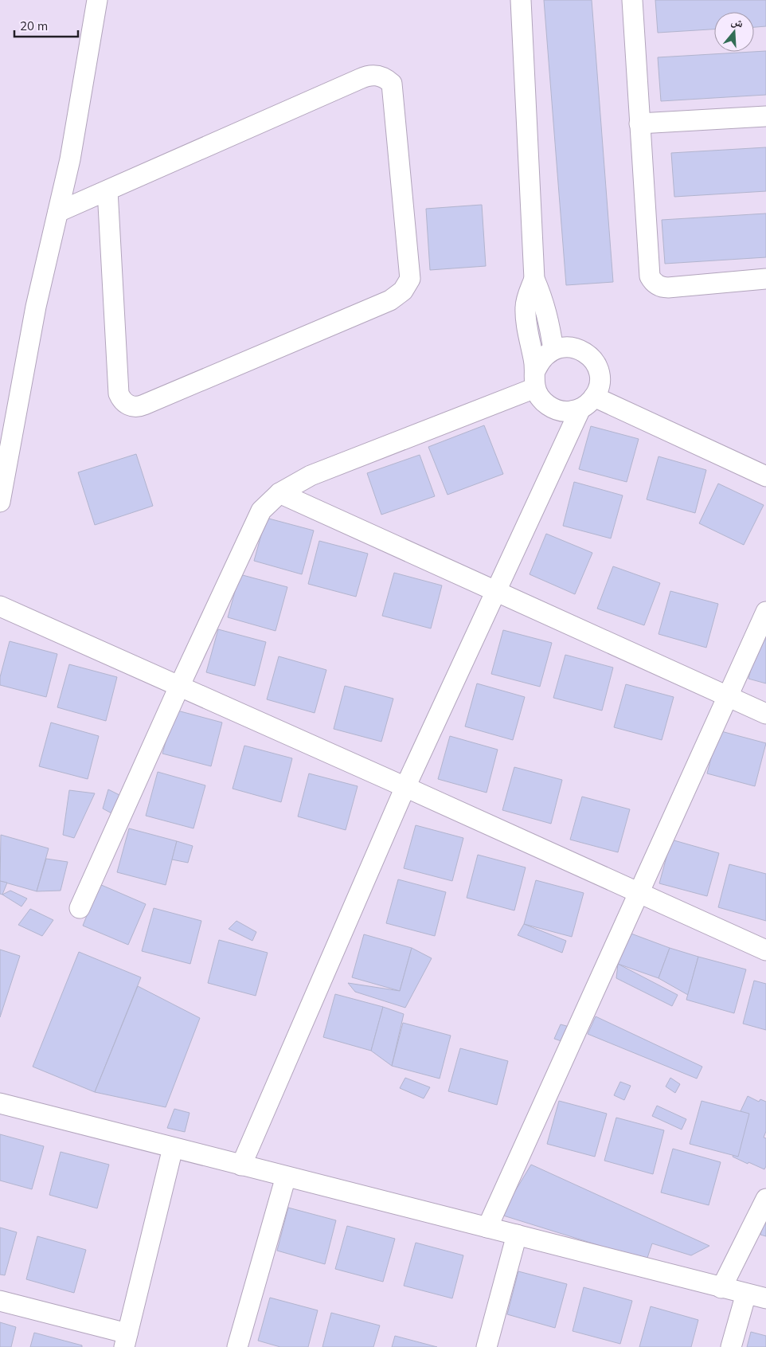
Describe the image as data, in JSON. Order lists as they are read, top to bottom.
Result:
{
  "scale_bar": "20 m",
  "north": "top"
}
